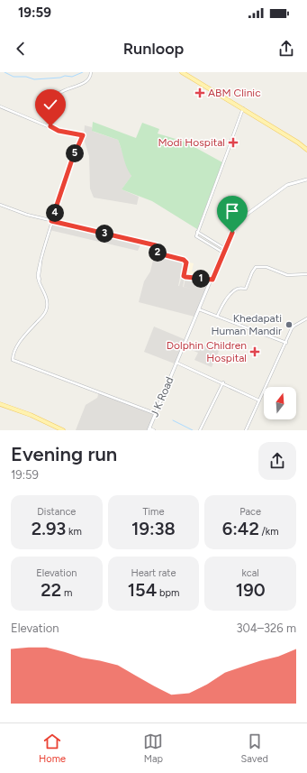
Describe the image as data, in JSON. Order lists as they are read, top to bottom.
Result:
{
  "streets": {
    "main road": ["J K Road"]
  },
  "places": {
    "health": ["ABM Clinic", "Modi Hospital", "Dolphin Children Hospital"],
    "other": ["Khedapati Human Mandir"]
  },
  "north": "top",
  "page": {
    "status": "19:59",
    "header": "Runloop",
    "pins": [
      "5",
      "4",
      "3",
      "2",
      "1"
    ],
    "heading": ["Evening run", "19:59"],
    "stats": [
      ["Distance", "2.93 km"],
      ["Time", "19:38"],
      ["Pace", "6:42 /km"],
      ["Elevation", "22 m"],
      ["Heart rate", "154 bpm"],
      ["kcal", "190"]
    ],
    "chart": ["Elevation", "304–326 m"],
    "tabs": ["Home", "Map", "Saved"]
  }
}
